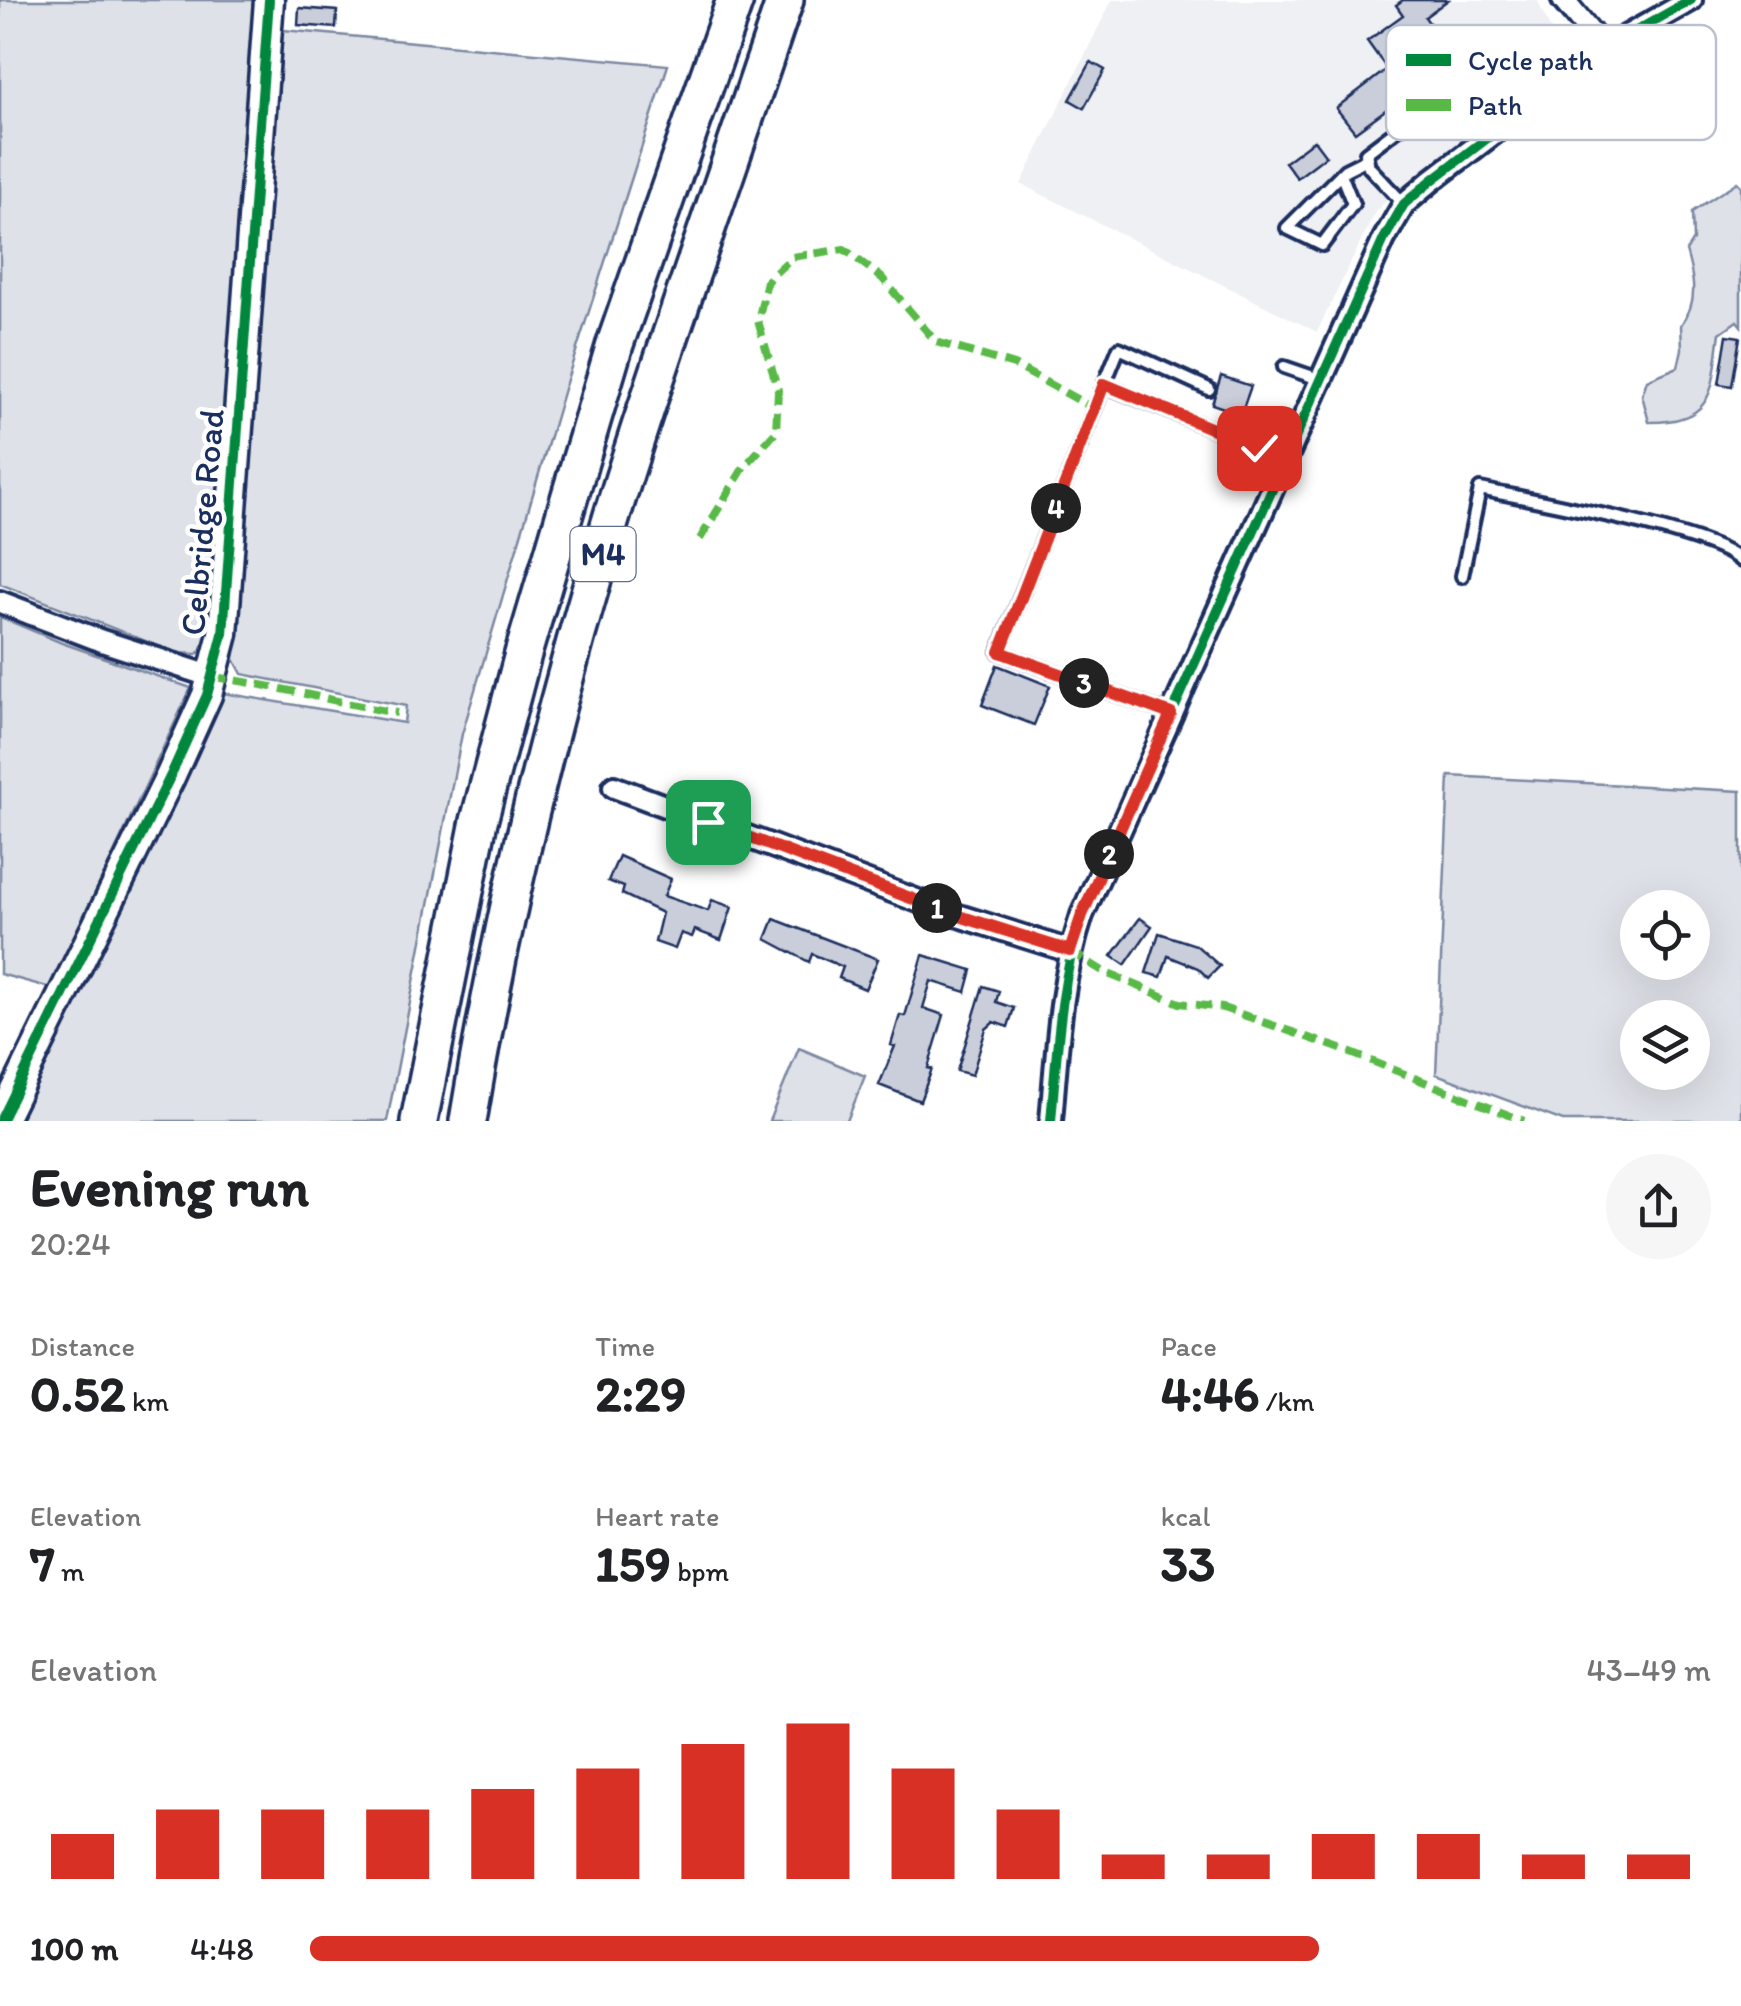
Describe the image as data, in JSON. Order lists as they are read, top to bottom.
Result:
{
  "streets": {
    "highway": ["M4"],
    "main road": ["Celbridge Road"]
  },
  "legend": ["Cycle path", "Path"],
  "page": {
    "pins": [
      "4",
      "3",
      "2",
      "1"
    ],
    "heading": ["Evening run", "20:24"],
    "stats": [
      ["Distance", "0.52 km"],
      ["Time", "2:29"],
      ["Pace", "4:46 /km"],
      ["Elevation", "7 m"],
      ["Heart rate", "159 bpm"],
      ["kcal", "33"]
    ],
    "chart": ["Elevation", "43–49 m"],
    "list": [
      {
        "name": "100 m",
        "note": "4:48"
      }
    ]
  }
}
